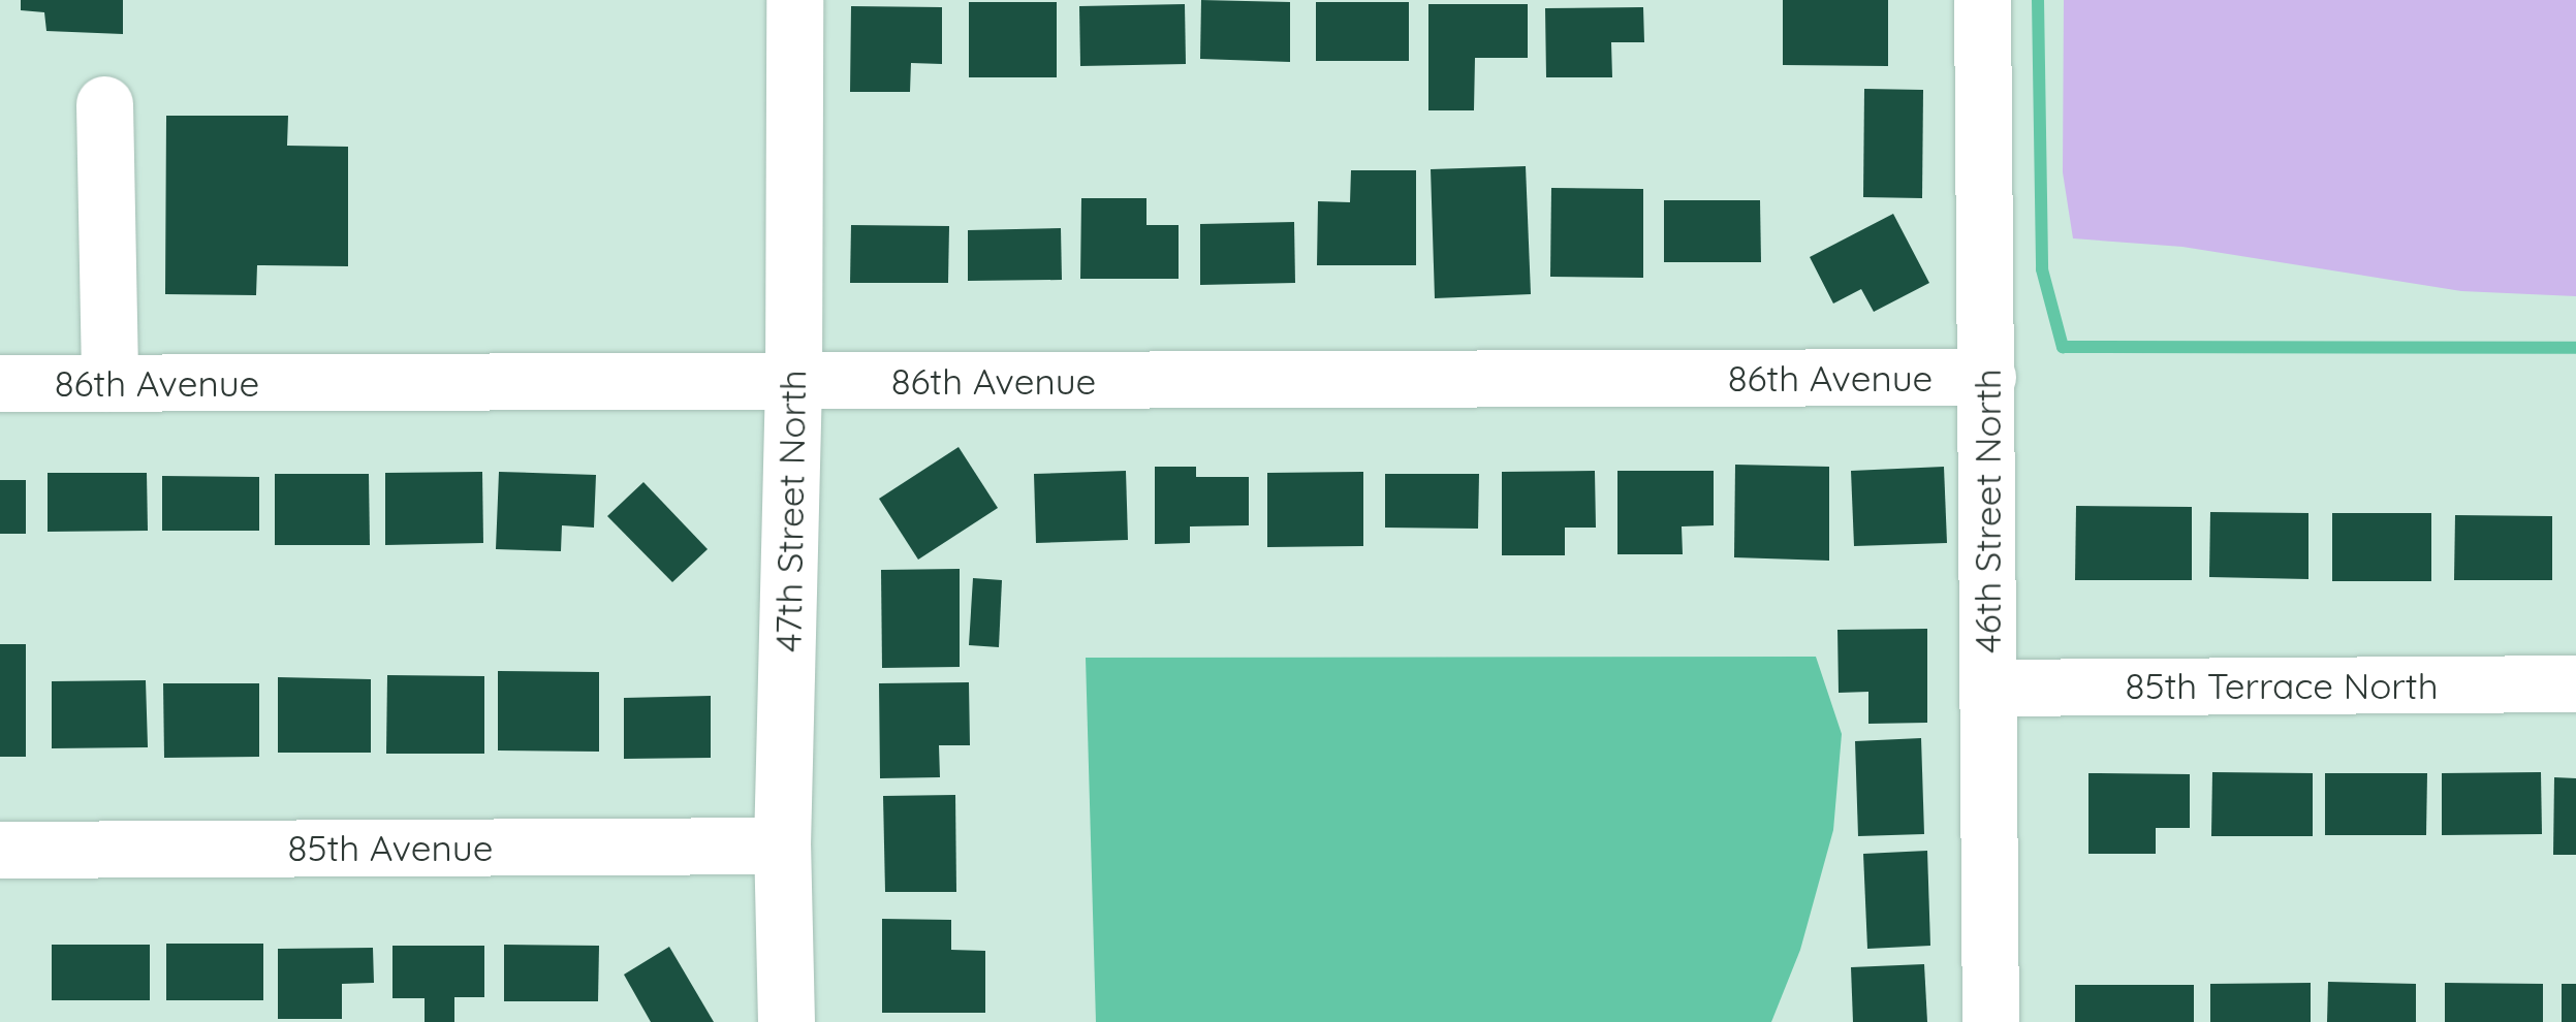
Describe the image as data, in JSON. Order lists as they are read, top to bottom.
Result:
{
  "streets": {
    "street": [
      "86th Avenue",
      "47th Street North",
      "46th Street North",
      "85th Terrace North",
      "85th Avenue"
    ]
  },
  "crossings": [
    ["86th Avenue", "47th Street North"],
    ["86th Avenue", "46th Street North"],
    ["47th Street North", "85th Avenue"],
    ["46th Street North", "85th Terrace North"]
  ]
}
